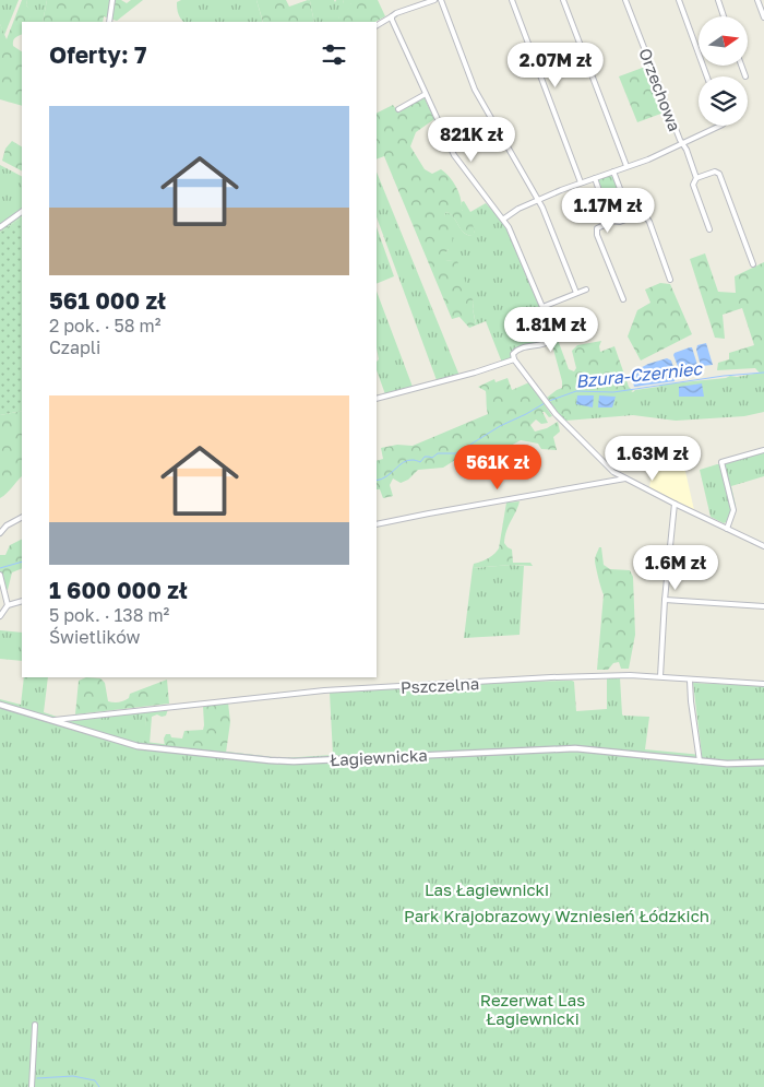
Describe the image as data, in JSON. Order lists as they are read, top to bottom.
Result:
{
  "streets": {
    "street": ["Orzechowa", "Pszczelna", "Łagiewnicka"]
  },
  "crossings": [
    ["Pszczelna", "Łagiewnicka"]
  ],
  "water": ["Bzura-Czerniec"],
  "parks": ["Las Łagiewnicki", "Park Krajobrazowy Wzniesień Łódzkich", "Rezerwat Las Łagiewnicki"],
  "north": "right",
  "page": {
    "heading": "Oferty: 7",
    "price": [
      "2.07M zł",
      "821K zł",
      "1.17M zł",
      "1.81M zł",
      "1.63M zł",
      "561K zł",
      "1.6M zł"
    ],
    "list": [
      {
        "name": "561 000 zł",
        "note": "2 pok. · 58 m² · Czapli"
      },
      {
        "name": "1 600 000 zł",
        "note": "5 pok. · 138 m² · Świetlików"
      }
    ]
  }
}
